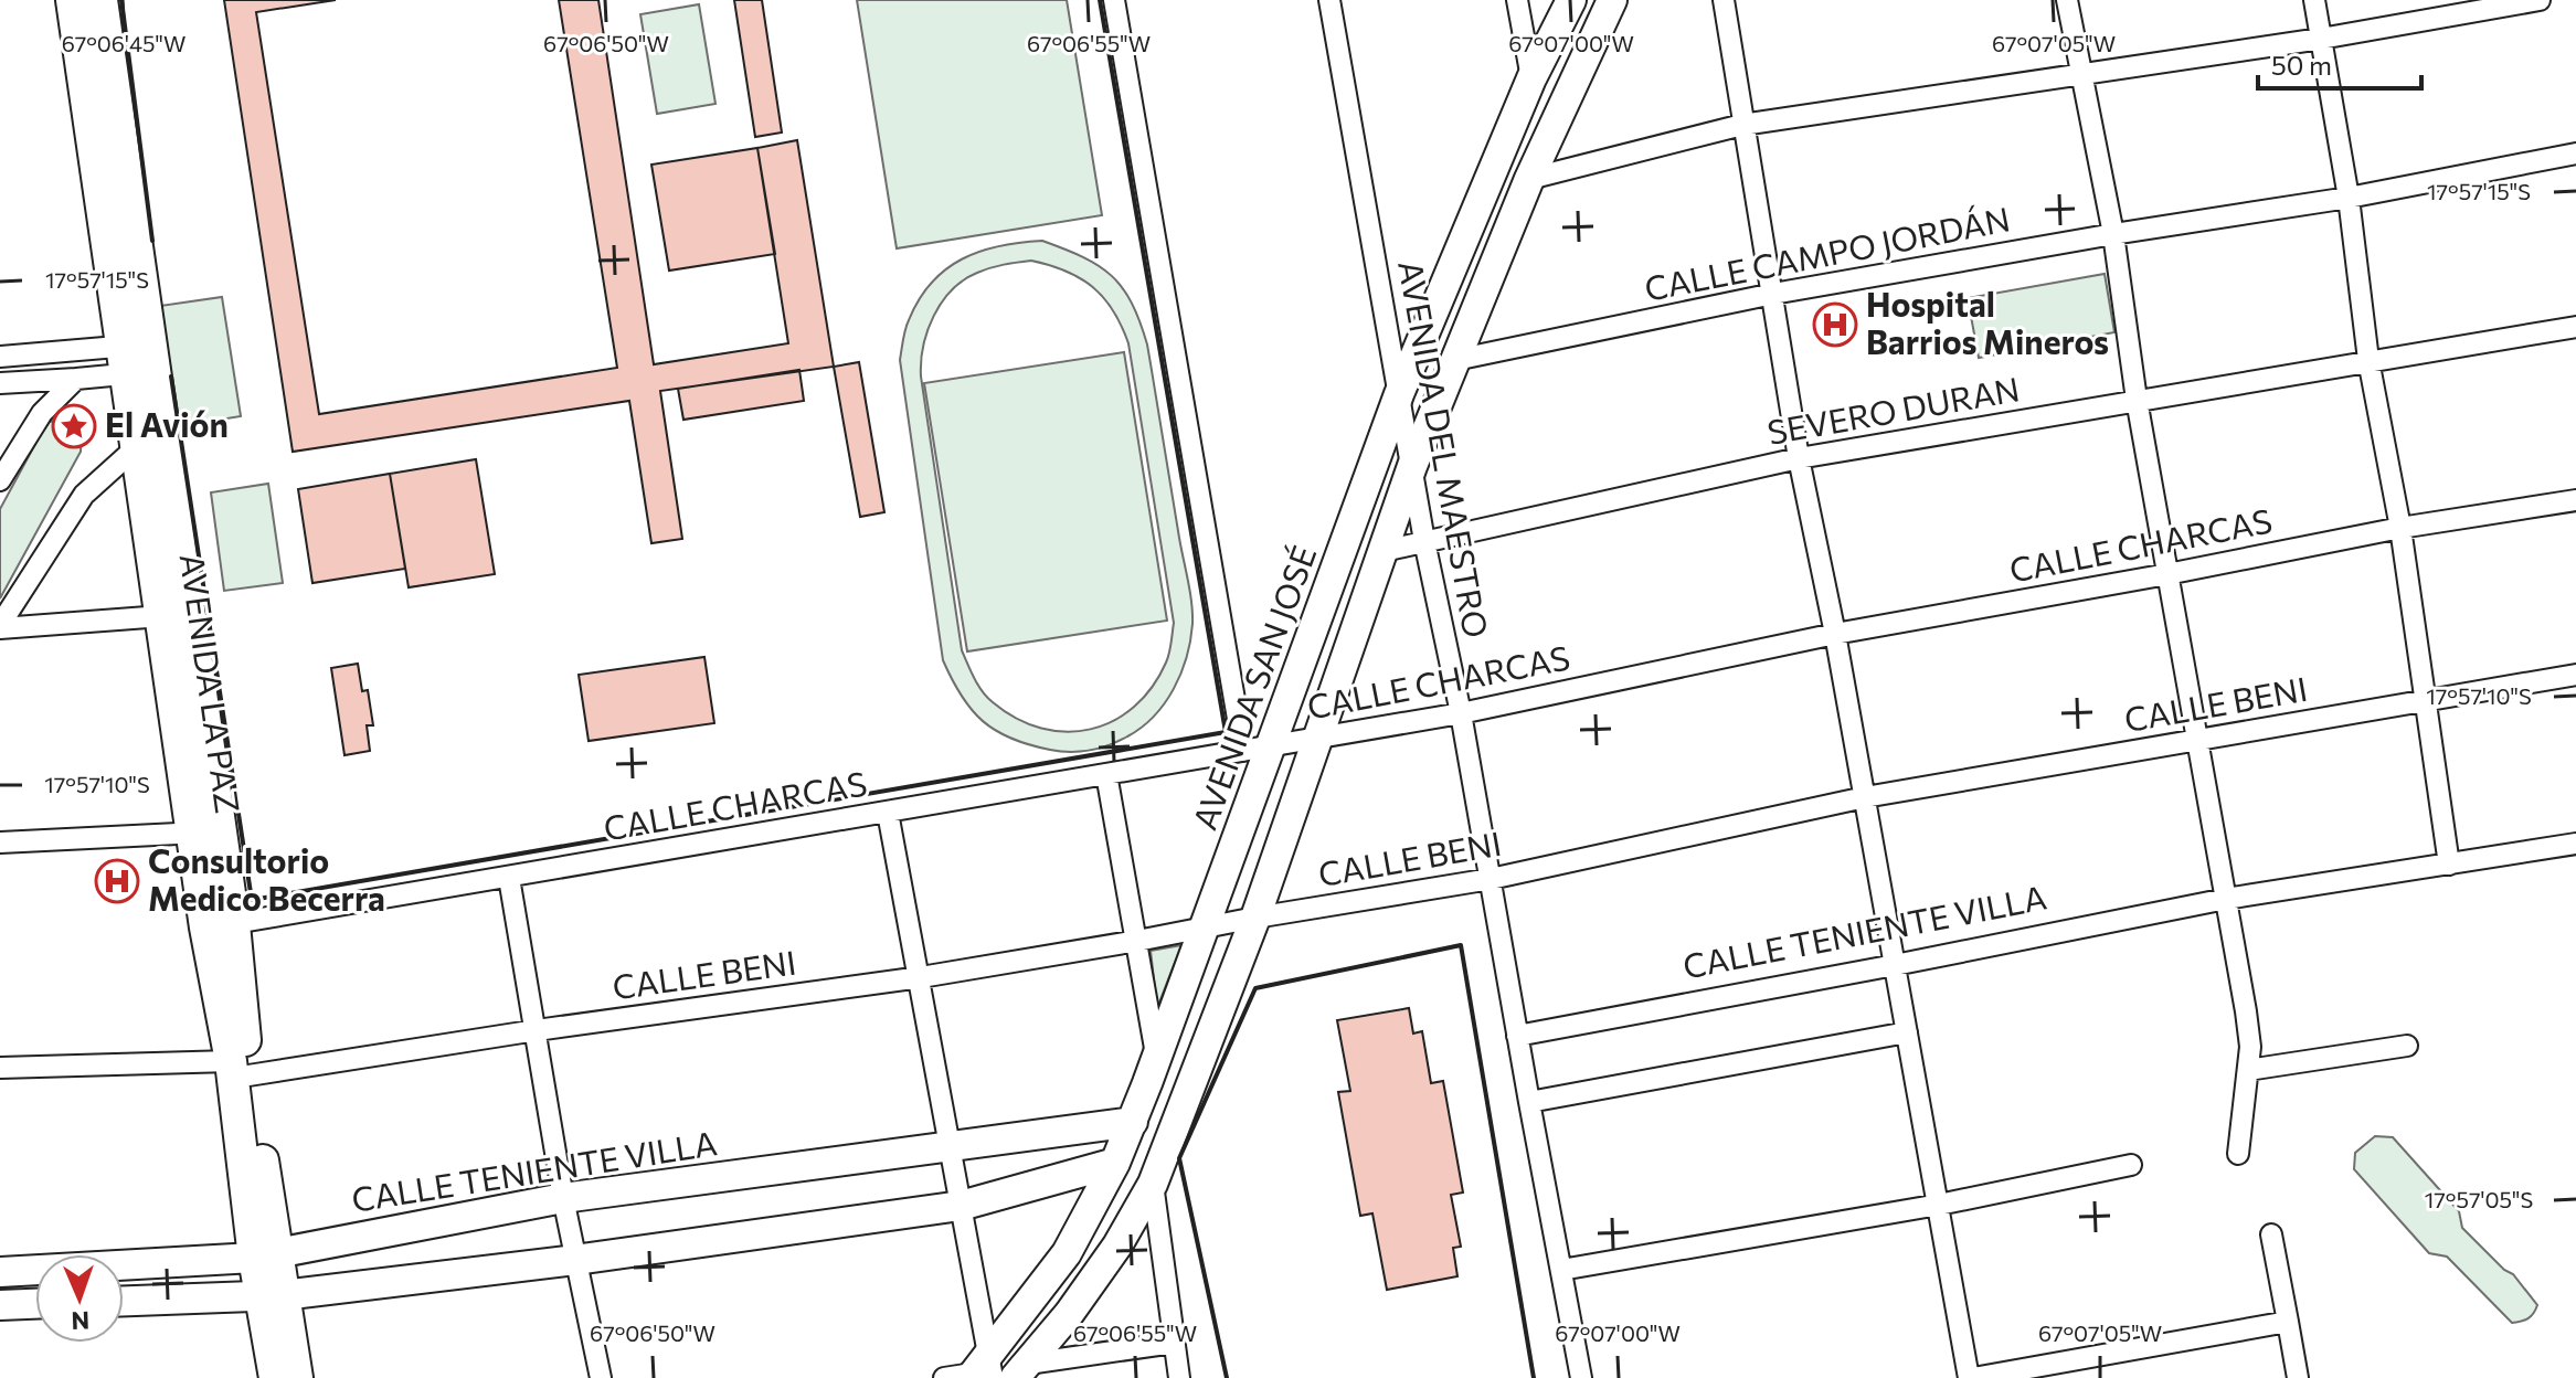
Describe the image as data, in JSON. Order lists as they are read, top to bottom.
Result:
{
  "streets": {
    "main road": ["AVENIDA LA PAZ"],
    "street": [
      "CALLE CAMPO JORDÁN",
      "SEVERO DURAN",
      "AVENIDA DEL MAESTRO",
      "CALLE CHARCAS",
      "AVENIDA SAN JOSÉ",
      "CALLE BENI",
      "CALLE TENIENTE VILLA"
    ]
  },
  "crossings": [
    ["SEVERO DURAN", "AVENIDA DEL MAESTRO"],
    ["AVENIDA DEL MAESTRO", "CALLE CHARCAS"],
    ["AVENIDA DEL MAESTRO", "AVENIDA SAN JOSÉ"],
    ["AVENIDA DEL MAESTRO", "CALLE BENI"],
    ["AVENIDA DEL MAESTRO", "CALLE TENIENTE VILLA"],
    ["CALLE CHARCAS", "AVENIDA LA PAZ"],
    ["CALLE CHARCAS", "AVENIDA SAN JOSÉ"],
    ["AVENIDA LA PAZ", "CALLE BENI"],
    ["AVENIDA LA PAZ", "CALLE TENIENTE VILLA"],
    ["AVENIDA SAN JOSÉ", "CALLE BENI"],
    ["AVENIDA SAN JOSÉ", "CALLE TENIENTE VILLA"]
  ],
  "places": {
    "hospital": ["Hospital Barrios Mineros", "Consultorio Medico Becerra"],
    "place": ["El Avión"]
  },
  "scale_bar": "50 m",
  "north": "bottom",
  "coordinates": [
    "67°06'45\"W",
    "67°06'50\"W",
    "67°06'55\"W",
    "67°07'00\"W",
    "67°07'05\"W",
    "17°57'15\"S",
    "17°57'10\"S",
    "17°57'05\"S"
  ]
}
